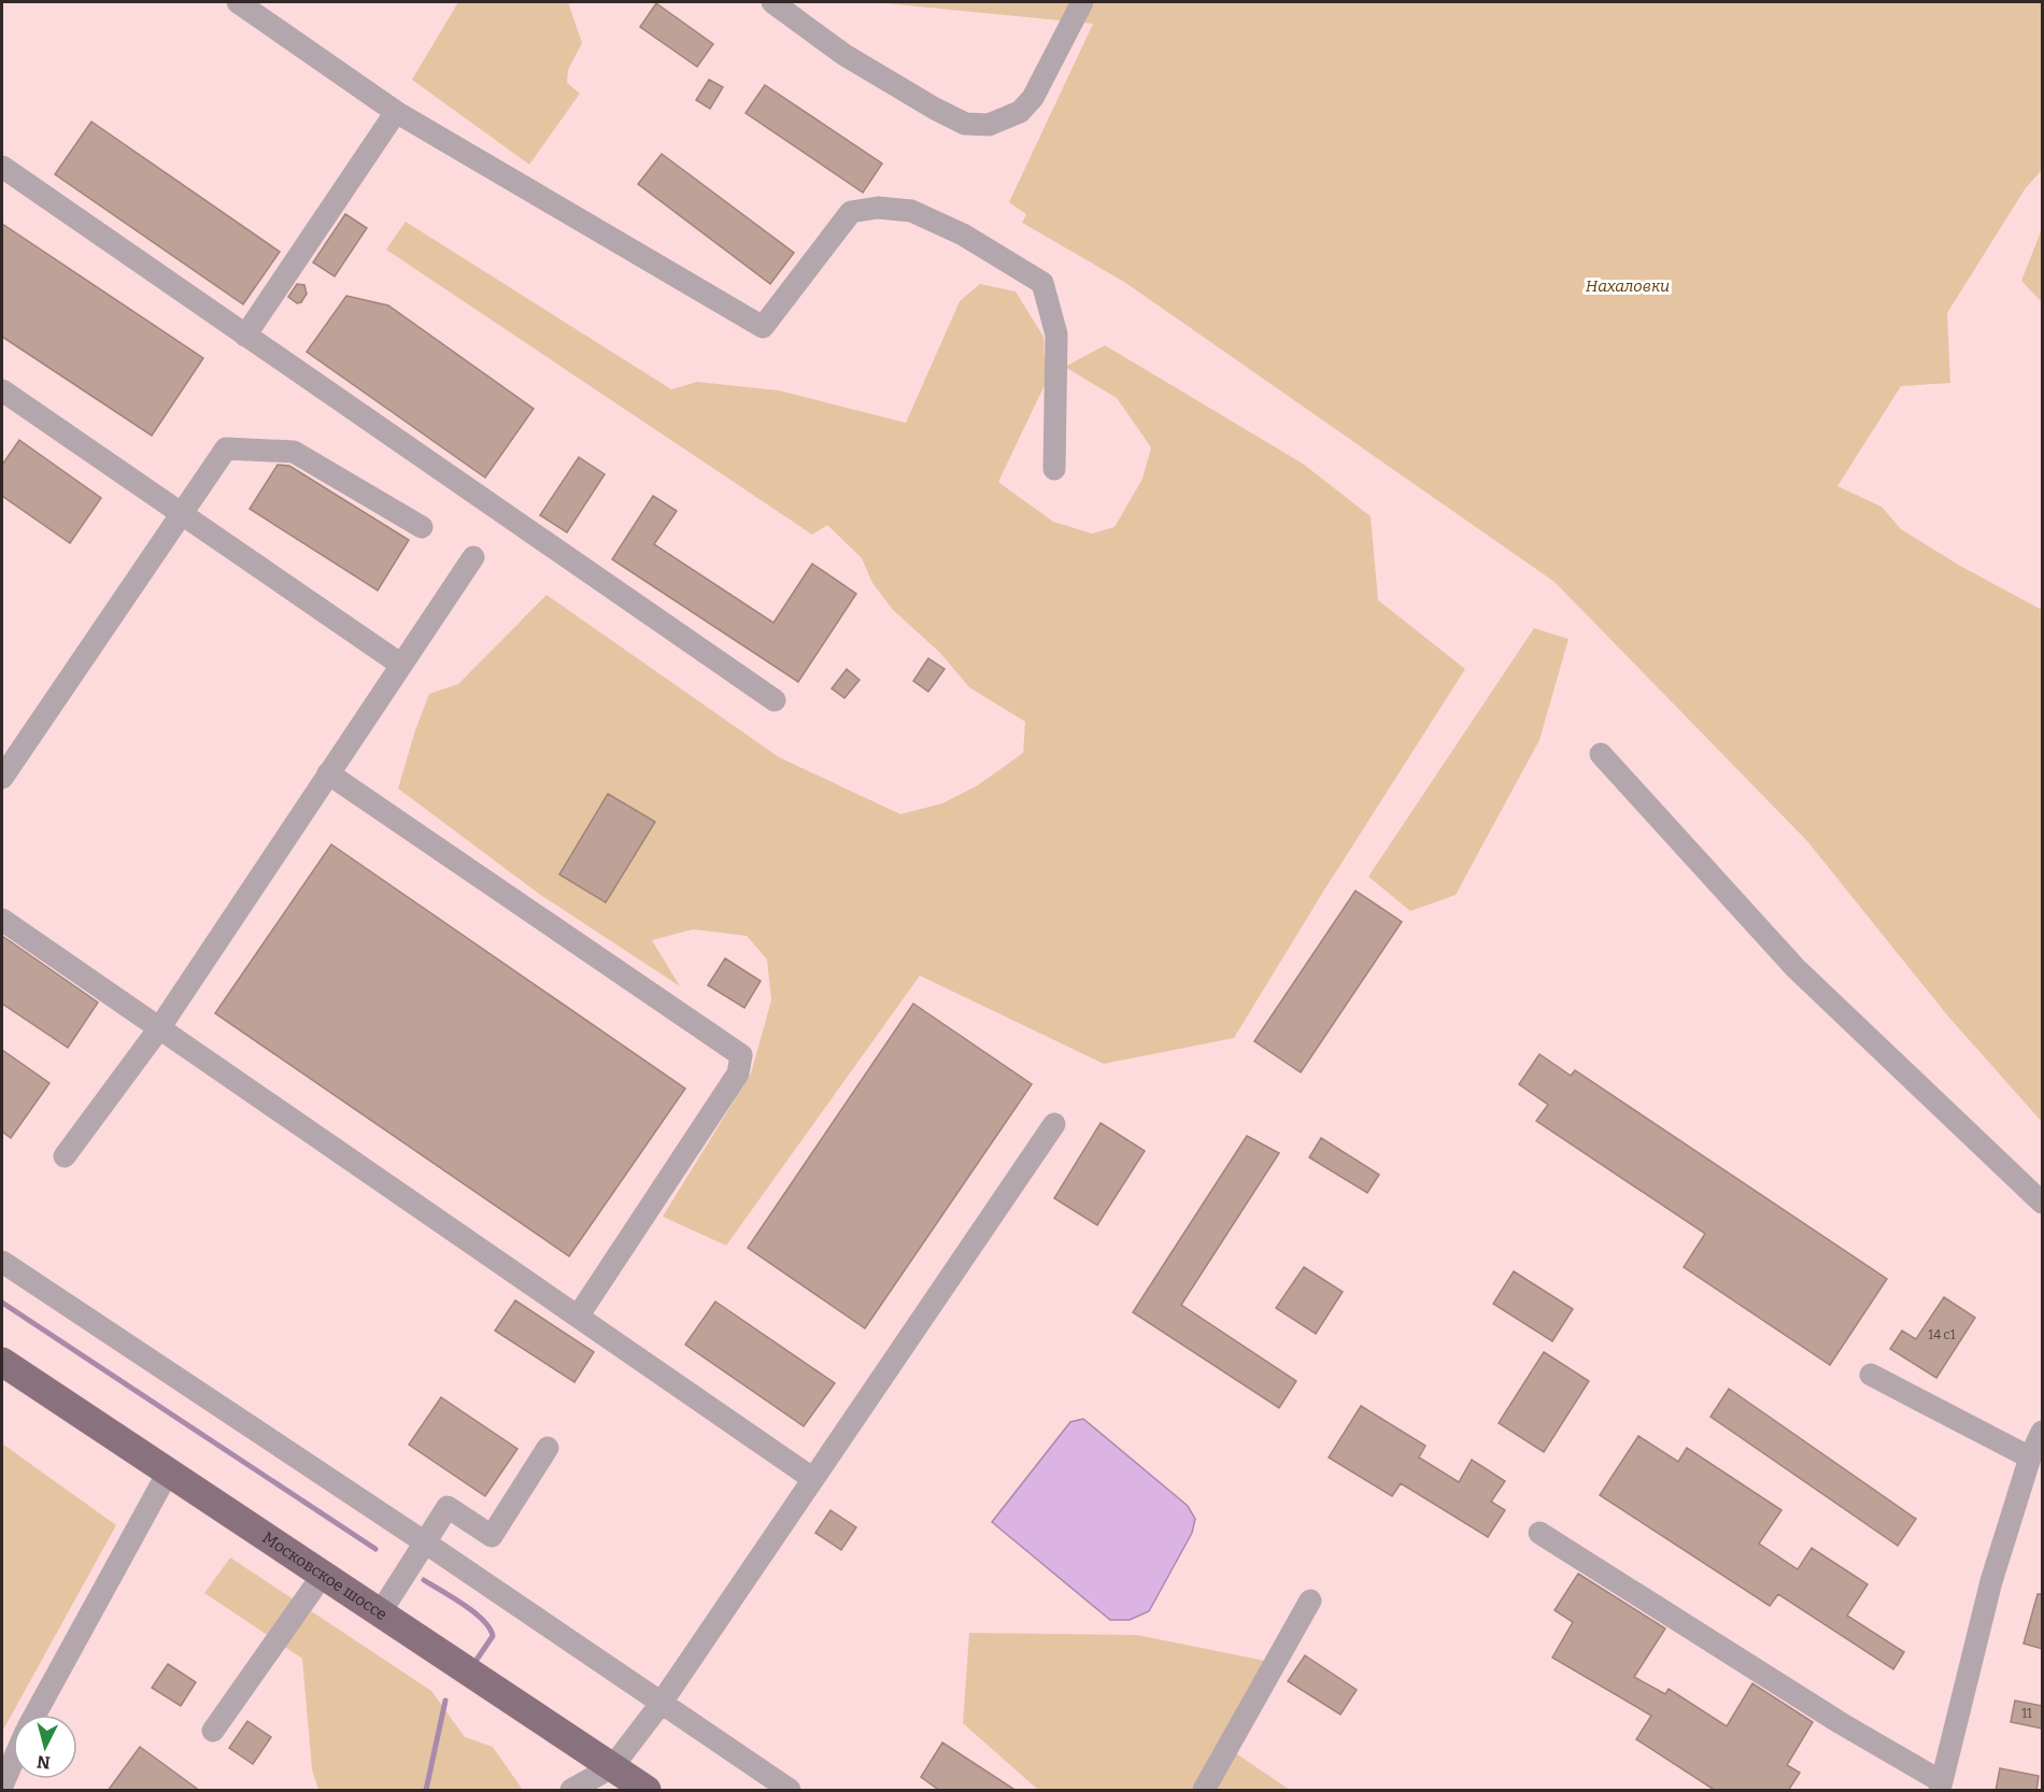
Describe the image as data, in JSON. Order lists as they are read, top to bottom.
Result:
{
  "streets": {
    "main road": ["Московское шоссе"]
  },
  "parks": ["Нахаловки"],
  "house_numbers": ["14 с1", "11"],
  "north": "bottom"
}
